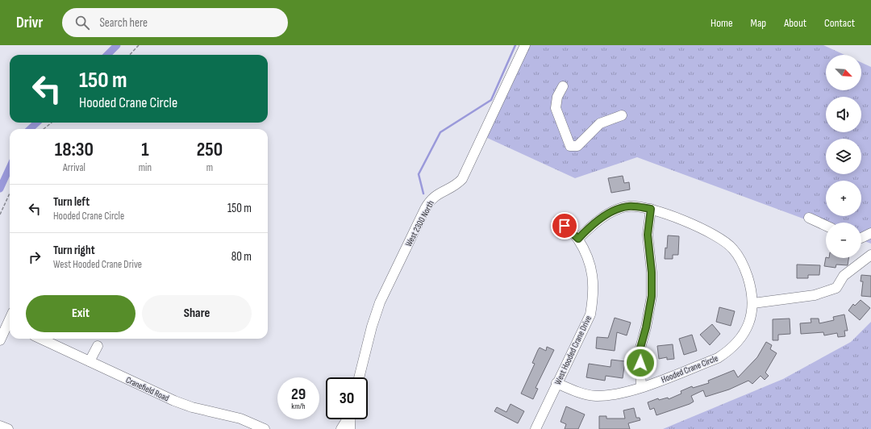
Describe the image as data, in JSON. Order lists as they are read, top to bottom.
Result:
{
  "streets": {
    "street": [
      "West 2300 North",
      "West Hooded Crane Drive",
      "Hooded Crane Circle",
      "Cranefield Road"
    ]
  },
  "crossings": [
    ["West Hooded Crane Drive", "Hooded Crane Circle"]
  ],
  "north": "bottom right",
  "page": {
    "header": "Drivr",
    "search": "Search here",
    "nav": [
      "Home",
      "Map",
      "About",
      "Contact"
    ],
    "map_buttons": ["+", "−"],
    "turn": ["150 m", "Hooded Crane Circle"],
    "eta": [
      "18:30",
      "Arrival",
      "1",
      "min",
      "250",
      "m"
    ],
    "list": [
      {
        "name": "Turn left",
        "note": "Hooded Crane Circle",
        "value": "150 m"
      },
      {
        "name": "Turn right",
        "note": "West Hooded Crane Drive",
        "value": "80 m"
      }
    ],
    "buttons": ["Exit", "Share"],
    "speed": "29 km/h",
    "limit": "30"
  }
}
